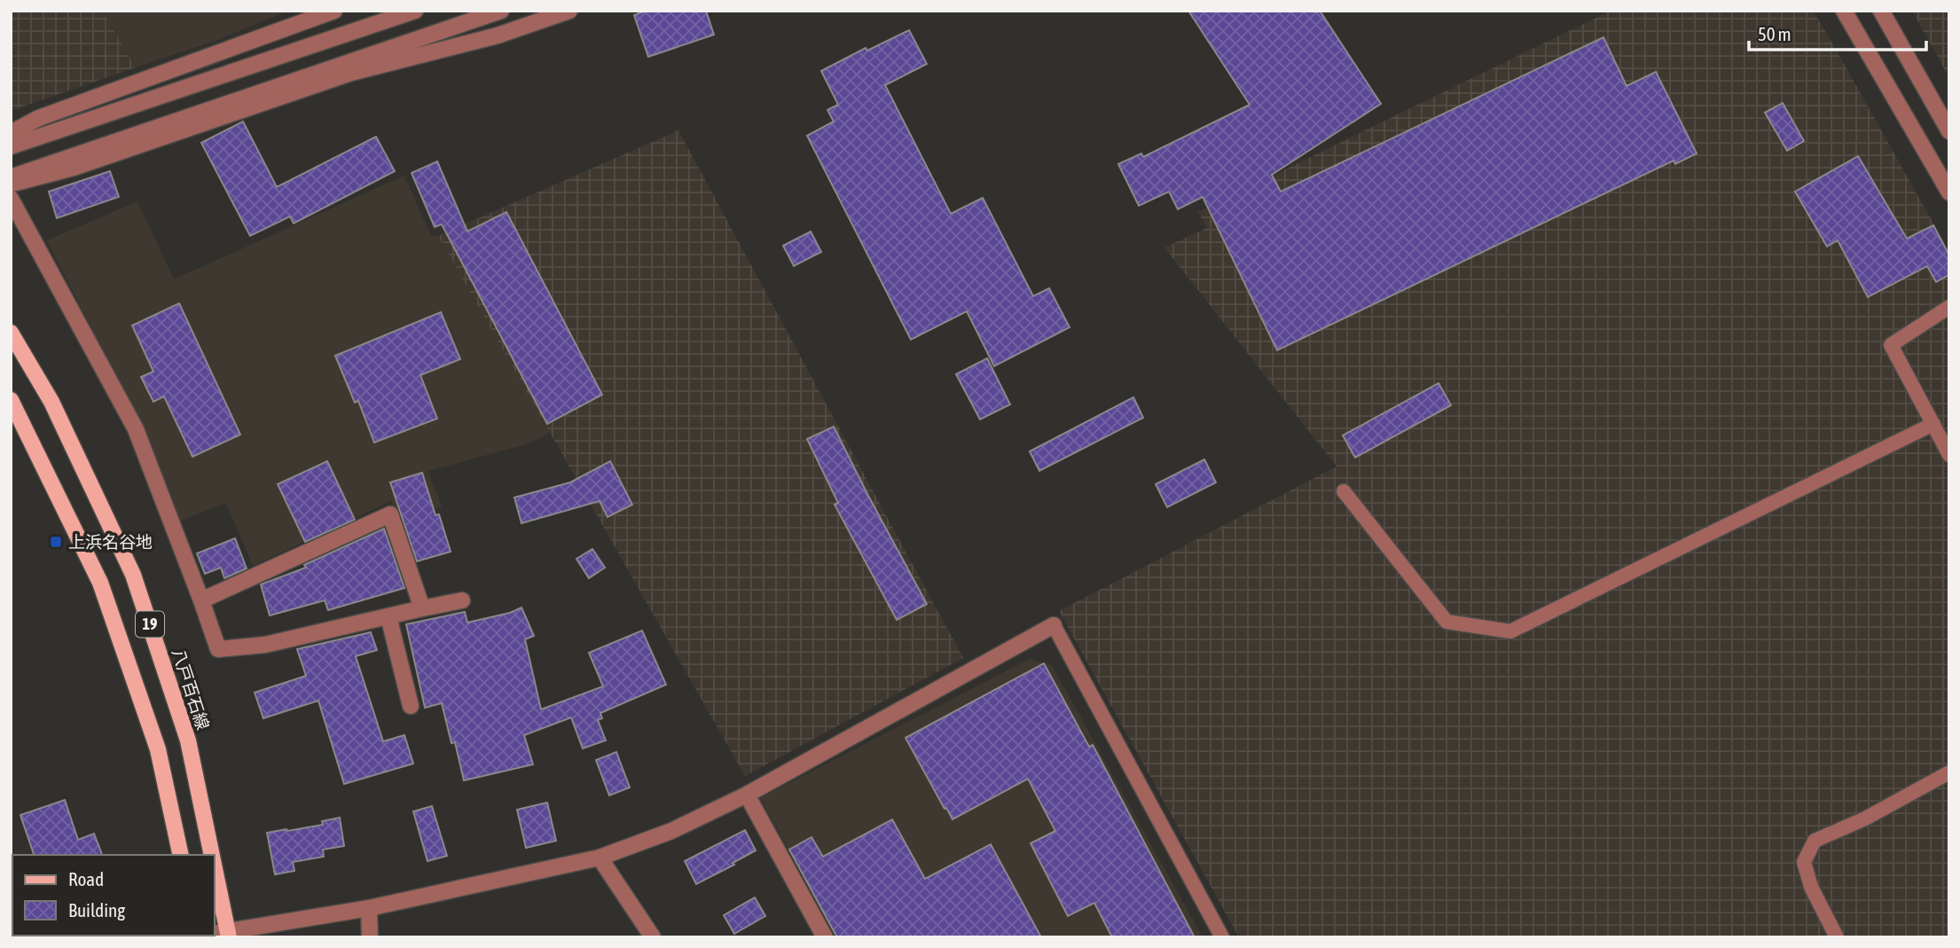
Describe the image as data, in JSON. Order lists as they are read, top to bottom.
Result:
{
  "streets": {
    "main road": ["19", "八戸百石線"]
  },
  "places": {
    "transit": ["上浜名谷地"]
  },
  "legend": ["Road", "Building"],
  "scale_bar": "50 m"
}
